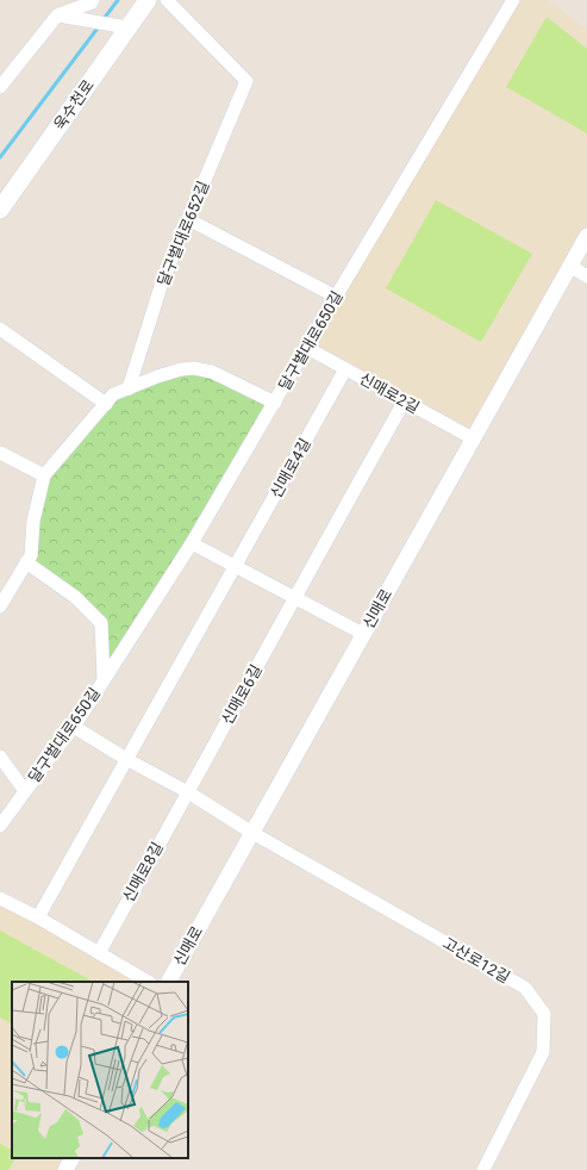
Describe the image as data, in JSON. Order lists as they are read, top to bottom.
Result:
{
  "streets": {
    "main road": ["욱수천로"],
    "street": [
      "달구벌대로652길",
      "달구벌대로650길",
      "신매로2길",
      "신매로4길",
      "신매로",
      "신매로6길",
      "신매로8길",
      "고산로12길"
    ]
  },
  "crossings": [
    ["달구벌대로650길", "신매로2길"],
    ["신매로2길", "신매로4길"],
    ["신매로2길", "신매로"],
    ["신매로", "고산로12길"],
    ["신매로6길", "신매로8길"]
  ]
}
